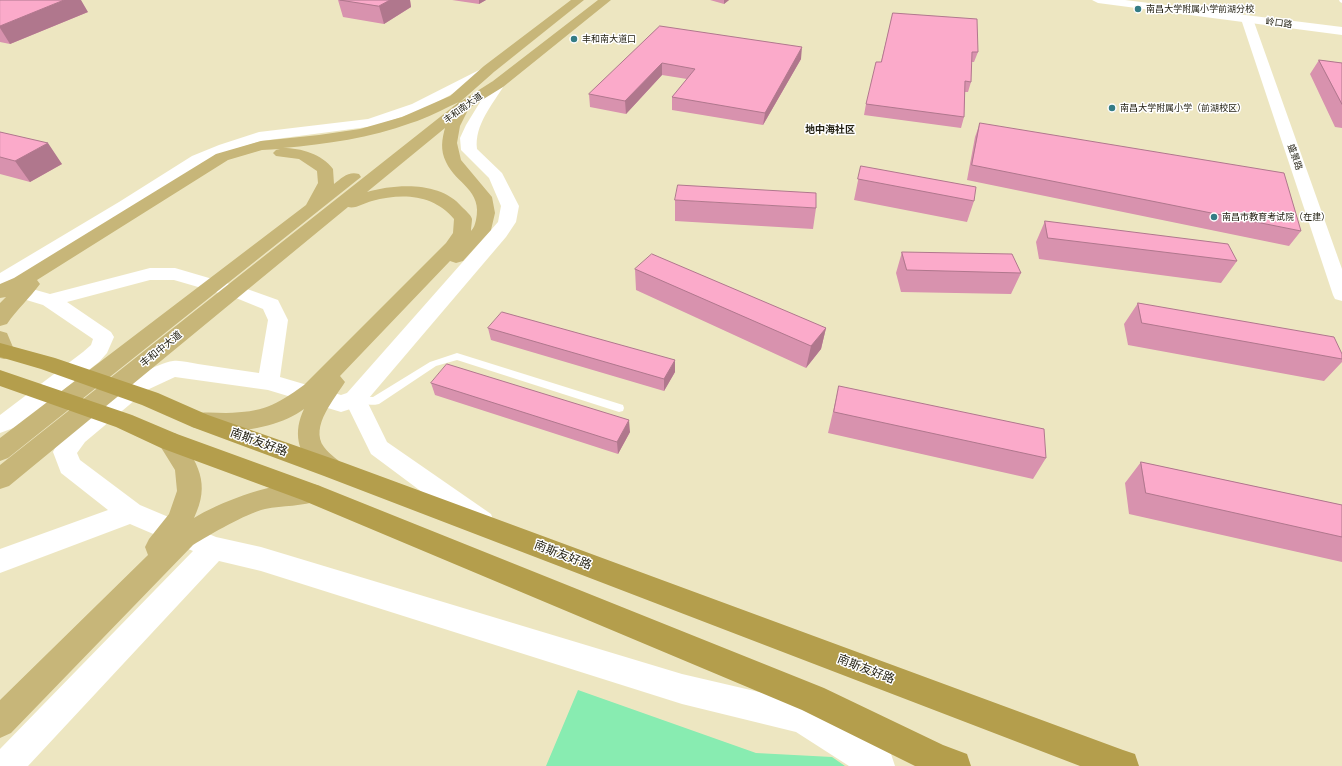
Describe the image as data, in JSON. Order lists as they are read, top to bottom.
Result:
{
  "streets": {
    "highway": ["南斯友好路"],
    "main road": ["丰和南大道", "丰和中大道"],
    "street": ["岭口路", "盛景路"]
  },
  "crossings": [
    ["岭口路", "盛景路"],
    ["丰和南大道", "丰和中大道"]
  ],
  "districts": ["地中海社区"],
  "places": [
    "南昌大学附属小学前湖分校",
    "丰和南大道口",
    "南昌大学附属小学（前湖校区）",
    "南昌市教育考试院（在建）"
  ]
}
